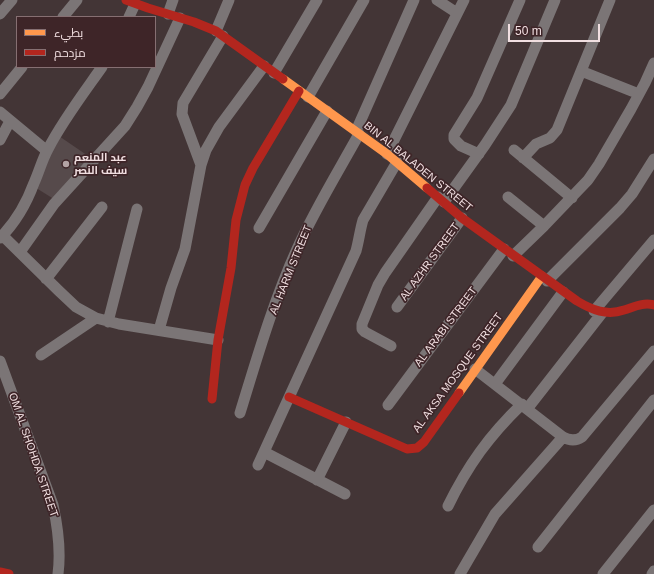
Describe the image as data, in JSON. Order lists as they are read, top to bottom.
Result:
{
  "streets": {
    "street": [
      "BIN AL BALADEN STREET",
      "AL AZHR STREET",
      "AL HARM STREET",
      "AL ARABI STREET",
      "AL AKSA MOSQUE STREET",
      "OM AL SHOHDA STREET"
    ]
  },
  "crossings": [
    ["BIN AL BALADEN STREET", "AL AZHR STREET"],
    ["BIN AL BALADEN STREET", "AL HARM STREET"],
    ["BIN AL BALADEN STREET", "AL ARABI STREET"],
    ["BIN AL BALADEN STREET", "AL AKSA MOSQUE STREET"]
  ],
  "places": ["عبد المنعم سيف النصر"],
  "legend": ["بطيء", "مزدحم"],
  "scale_bar": "50 m"
}
